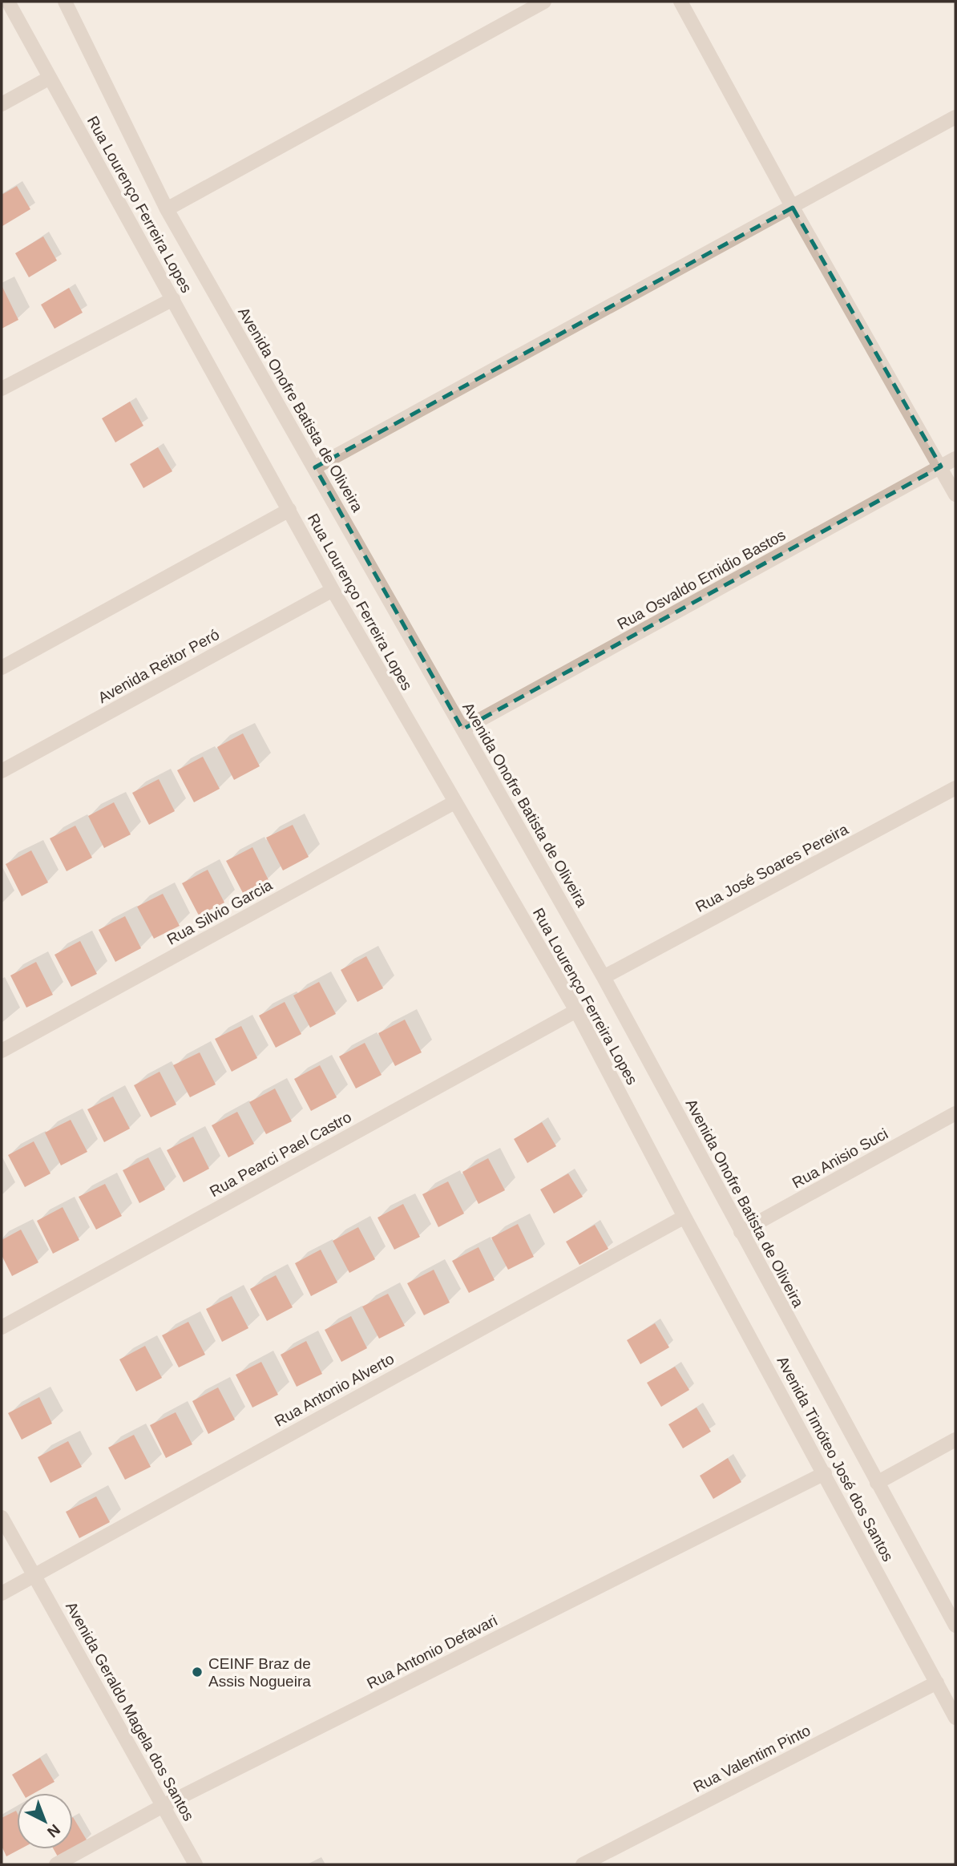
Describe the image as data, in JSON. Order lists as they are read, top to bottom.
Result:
{
  "streets": {
    "street": [
      "Rua Lourenço Ferreira Lopes",
      "Avenida Onofre Batista de Oliveira",
      "Rua Osvaldo Emidio Bastos",
      "Avenida Reitor Peró",
      "Rua José Soares Pereira",
      "Rua Silvio Garcia",
      "Rua Pearci Pael Castro",
      "Rua Anisio Suci",
      "Rua Antonio Alverto",
      "Avenida Timóteo José dos Santos",
      "Rua Antonio Defavari",
      "Avenida Geraldo Magela dos Santos",
      "Rua Valentim Pinto"
    ]
  },
  "crossings": [
    ["Rua Lourenço Ferreira Lopes", "Avenida Reitor Peró"],
    ["Rua Lourenço Ferreira Lopes", "Rua Silvio Garcia"],
    ["Rua Lourenço Ferreira Lopes", "Rua Pearci Pael Castro"],
    ["Rua Lourenço Ferreira Lopes", "Rua Antonio Alverto"],
    ["Rua Lourenço Ferreira Lopes", "Avenida Timóteo José dos Santos"],
    ["Avenida Onofre Batista de Oliveira", "Rua Osvaldo Emidio Bastos"],
    ["Avenida Onofre Batista de Oliveira", "Rua José Soares Pereira"],
    ["Avenida Onofre Batista de Oliveira", "Rua Anisio Suci"],
    ["Rua Antonio Alverto", "Avenida Timóteo José dos Santos"],
    ["Rua Antonio Alverto", "Avenida Geraldo Magela dos Santos"],
    ["Avenida Timóteo José dos Santos", "Rua Antonio Defavari"],
    ["Avenida Timóteo José dos Santos", "Rua Valentim Pinto"],
    ["Rua Antonio Defavari", "Avenida Geraldo Magela dos Santos"]
  ],
  "places": ["CEINF Braz de Assis Nogueira"],
  "north": "bottom right"
}
